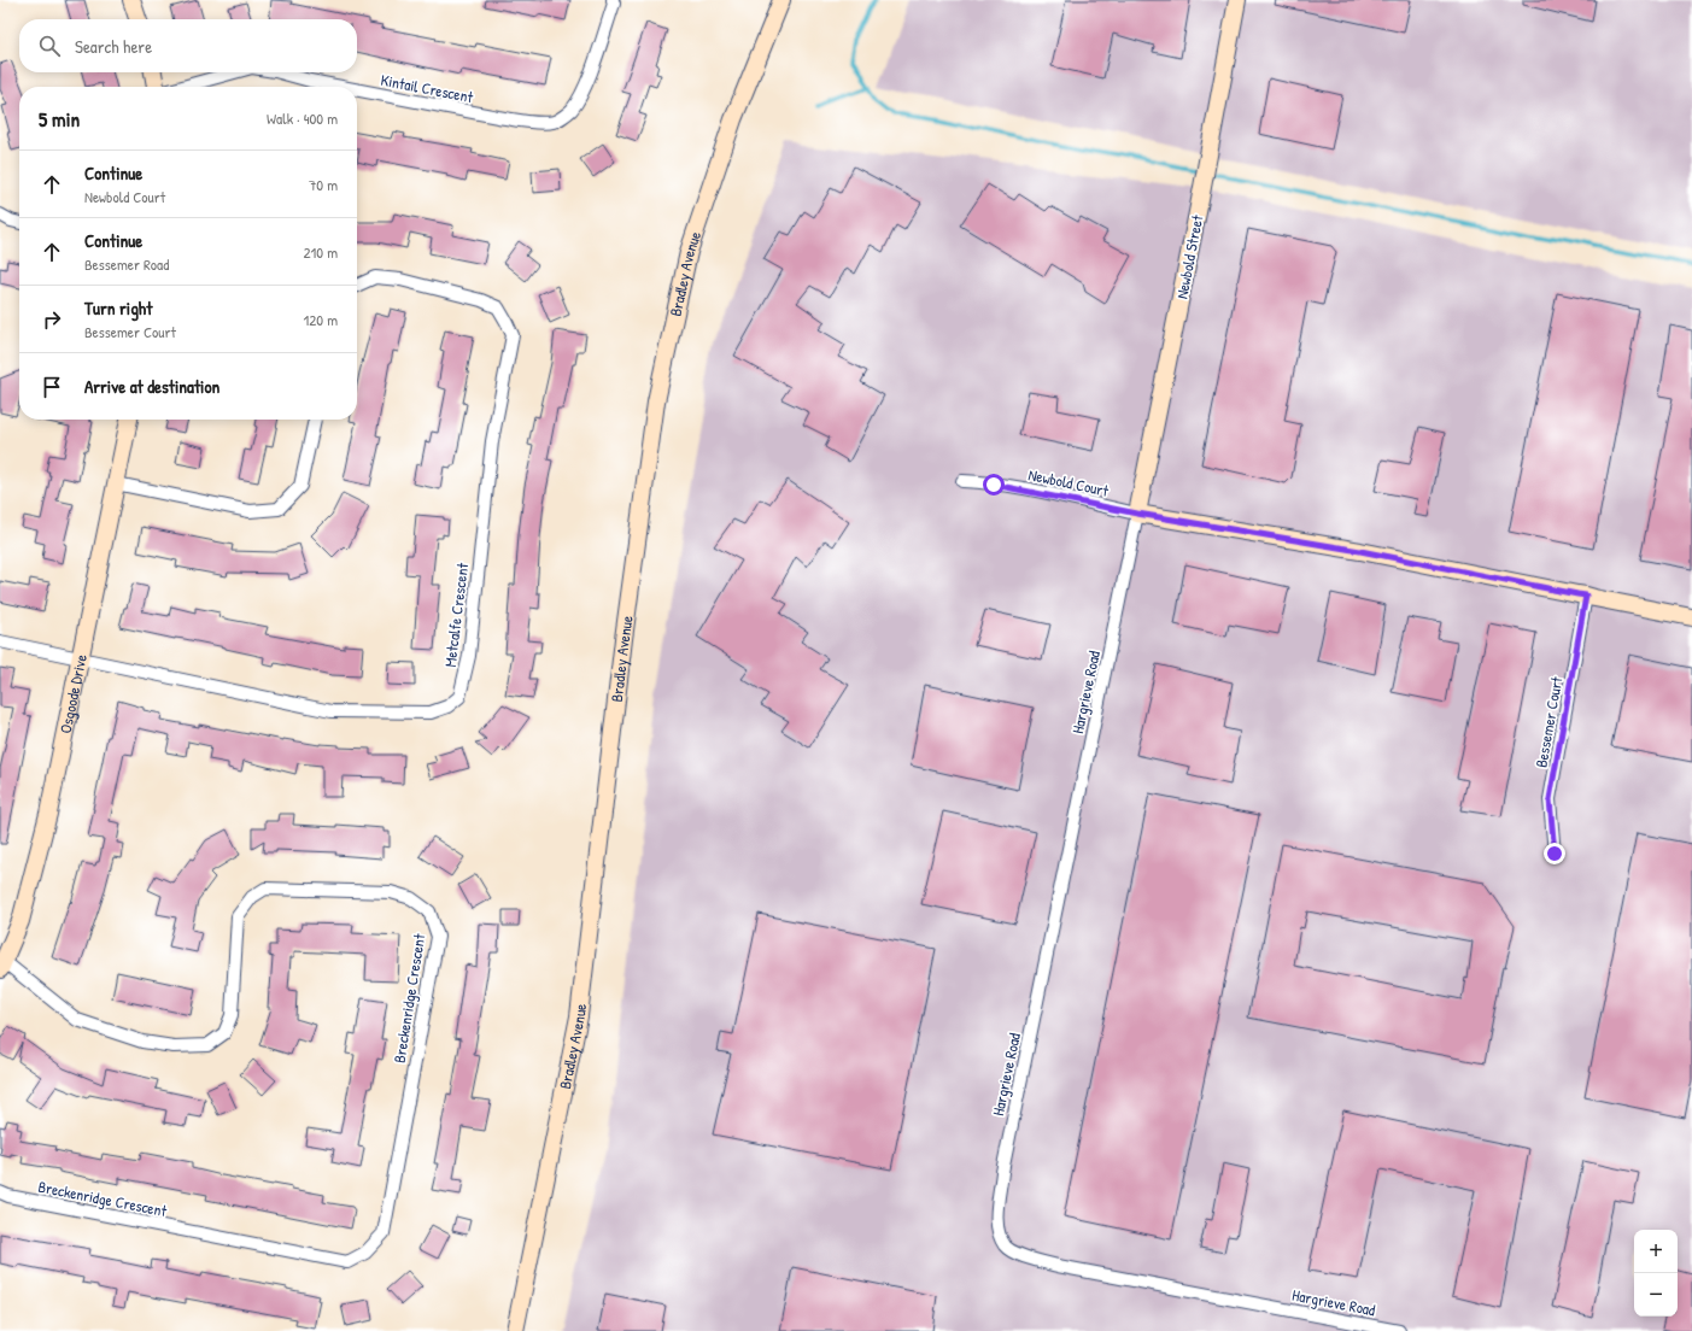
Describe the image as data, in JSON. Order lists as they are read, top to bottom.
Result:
{
  "streets": {
    "street": [
      "Kintail Crescent",
      "Newbold Street",
      "Bradley Avenue",
      "Newbold Court",
      "Metcalfe Crescent",
      "Hargrieve Road",
      "Osgoode Drive",
      "Bessemer Court",
      "Breckenridge Crescent"
    ]
  },
  "crossings": [
    ["Newbold Street", "Newbold Court"],
    ["Newbold Street", "Hargrieve Road"],
    ["Newbold Court", "Hargrieve Road"],
    ["Metcalfe Crescent", "Osgoode Drive"],
    ["Osgoode Drive", "Breckenridge Crescent"]
  ],
  "page": {
    "search": "Search here",
    "heading": ["5 min", "Walk · 400 m"],
    "list": [
      ["Continue", "Newbold Court", "70 m"],
      ["Continue", "Bessemer Road", "210 m"],
      ["Turn right", "Bessemer Court", "120 m"],
      "Arrive at destination"
    ],
    "map_buttons": ["+", "−"]
  }
}
